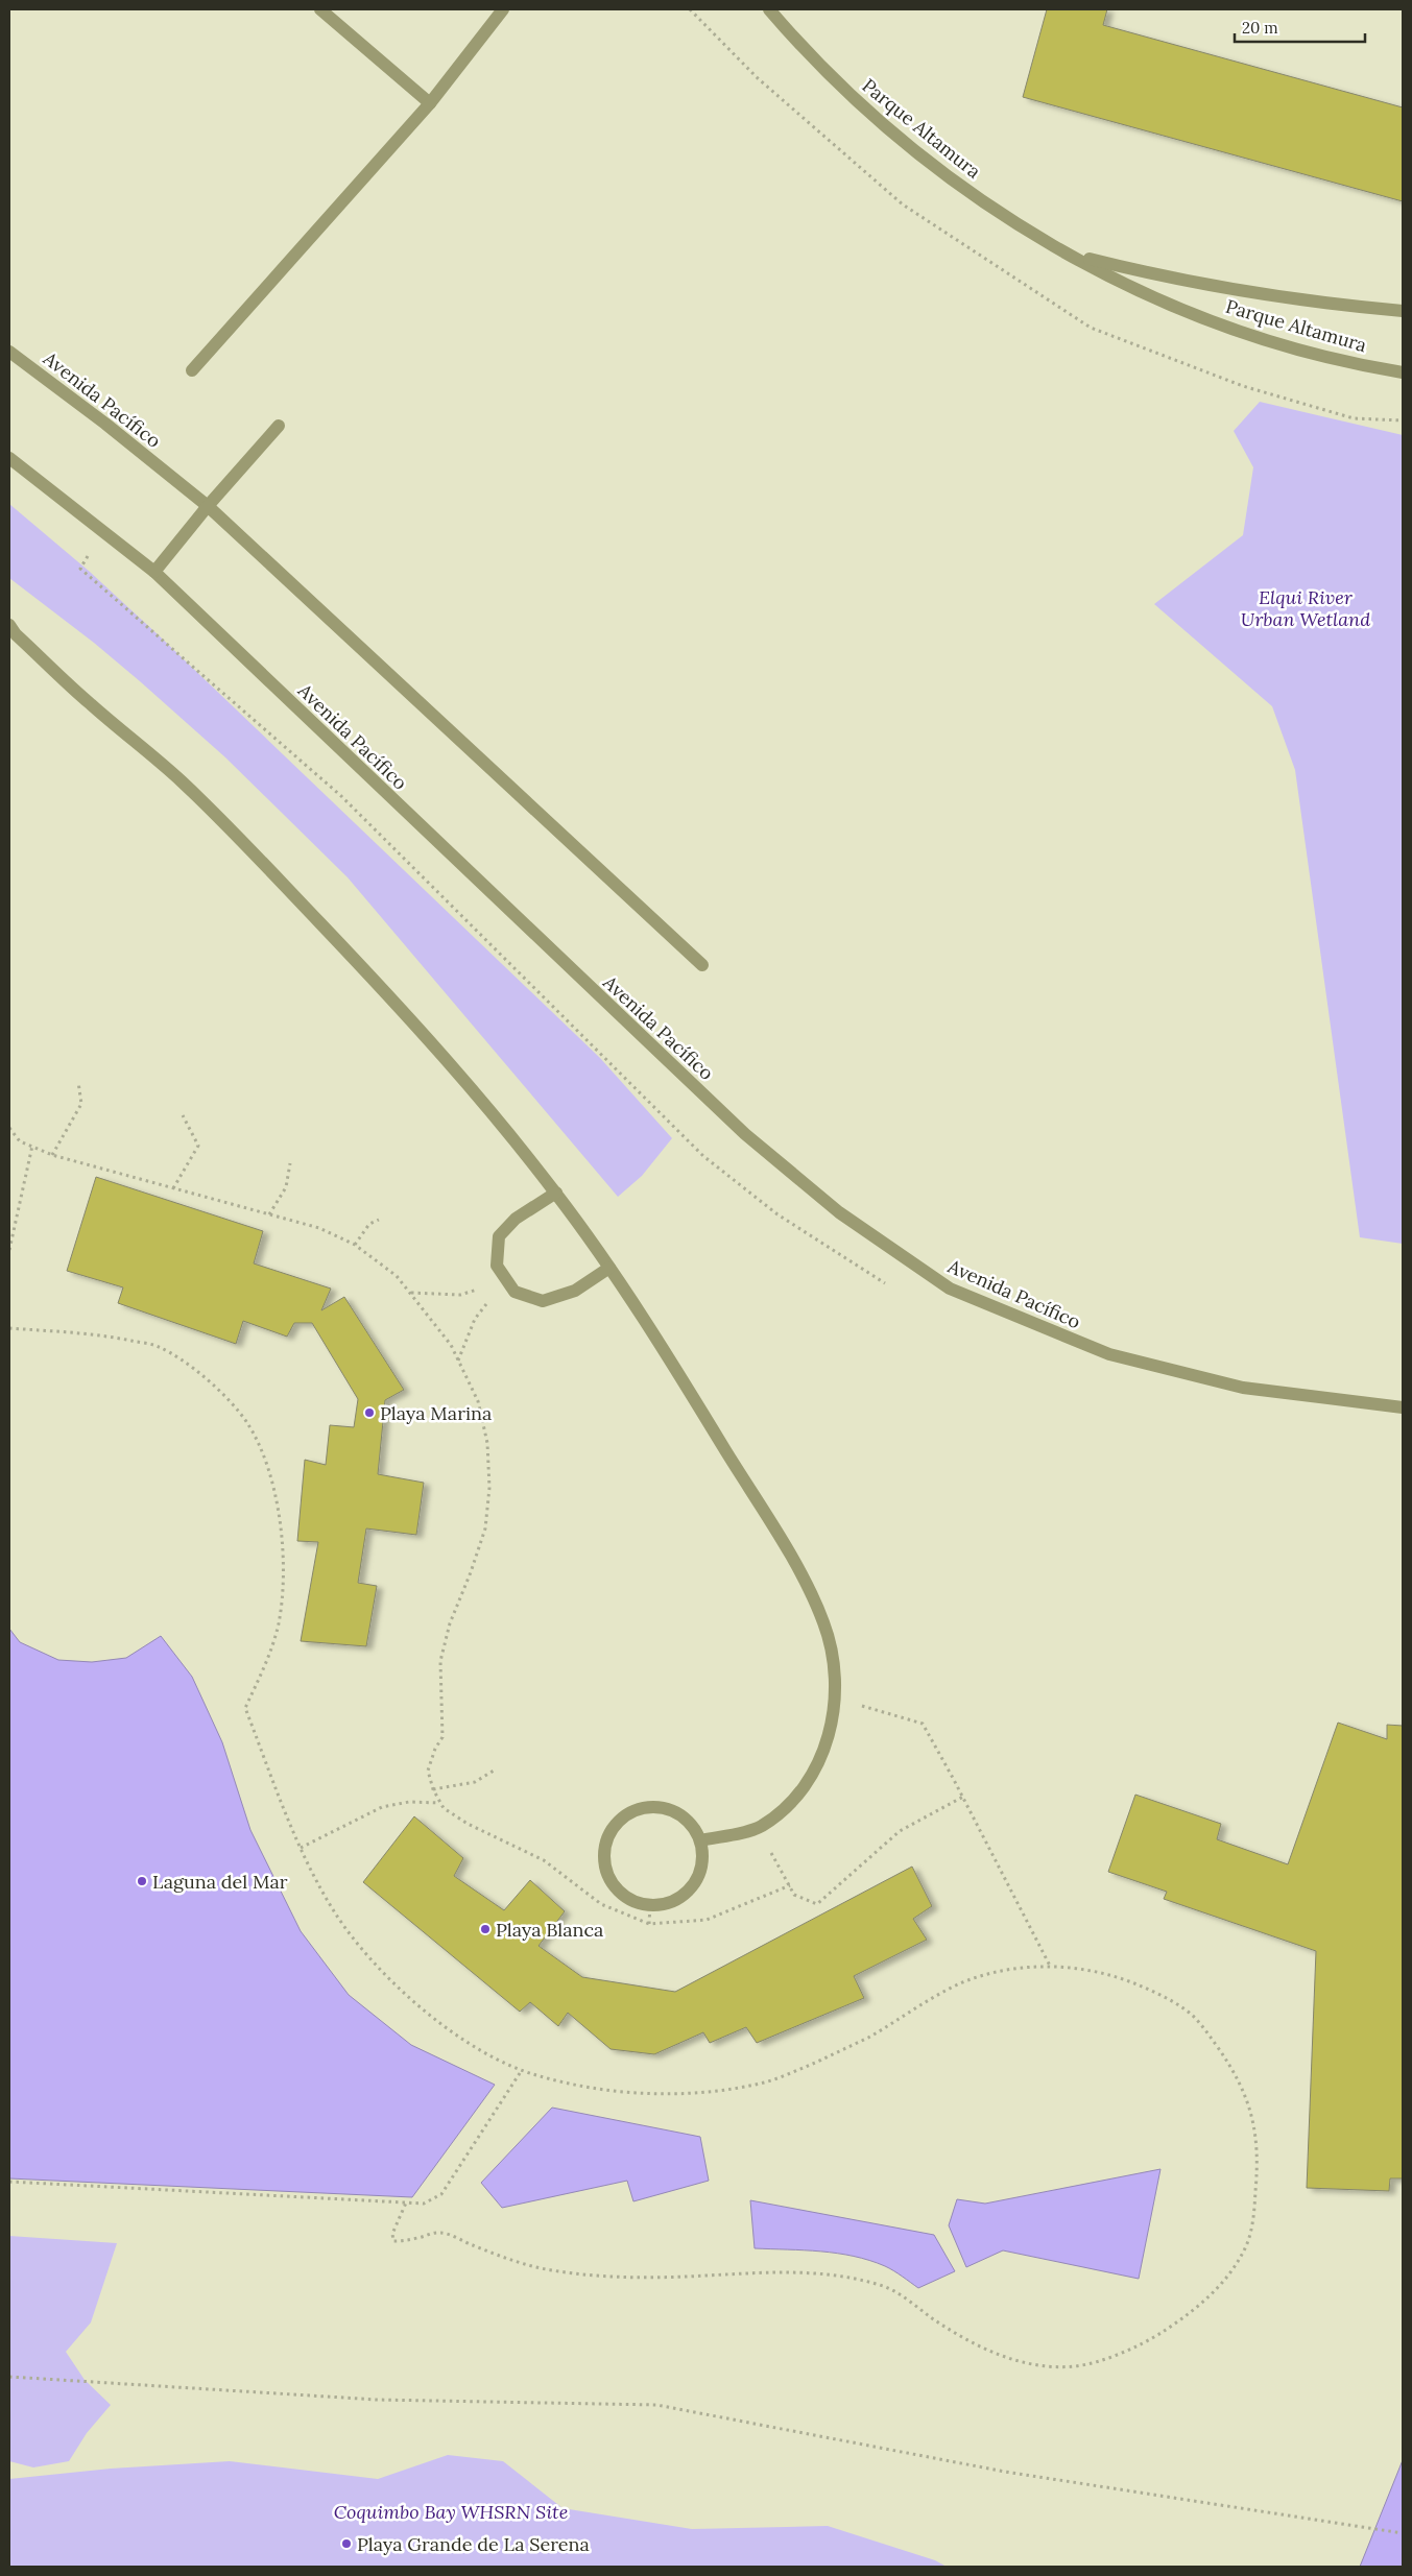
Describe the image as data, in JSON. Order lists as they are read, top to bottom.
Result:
{
  "streets": {
    "street": ["Parque Altamura", "Avenida Pacífico"]
  },
  "parks": ["Elqui River Urban Wetland", "Coquimbo Bay WHSRN Site"],
  "places": [
    "Playa Marina",
    "Laguna del Mar",
    "Playa Blanca",
    "Playa Grande de La Serena"
  ],
  "scale_bar": "20 m"
}
